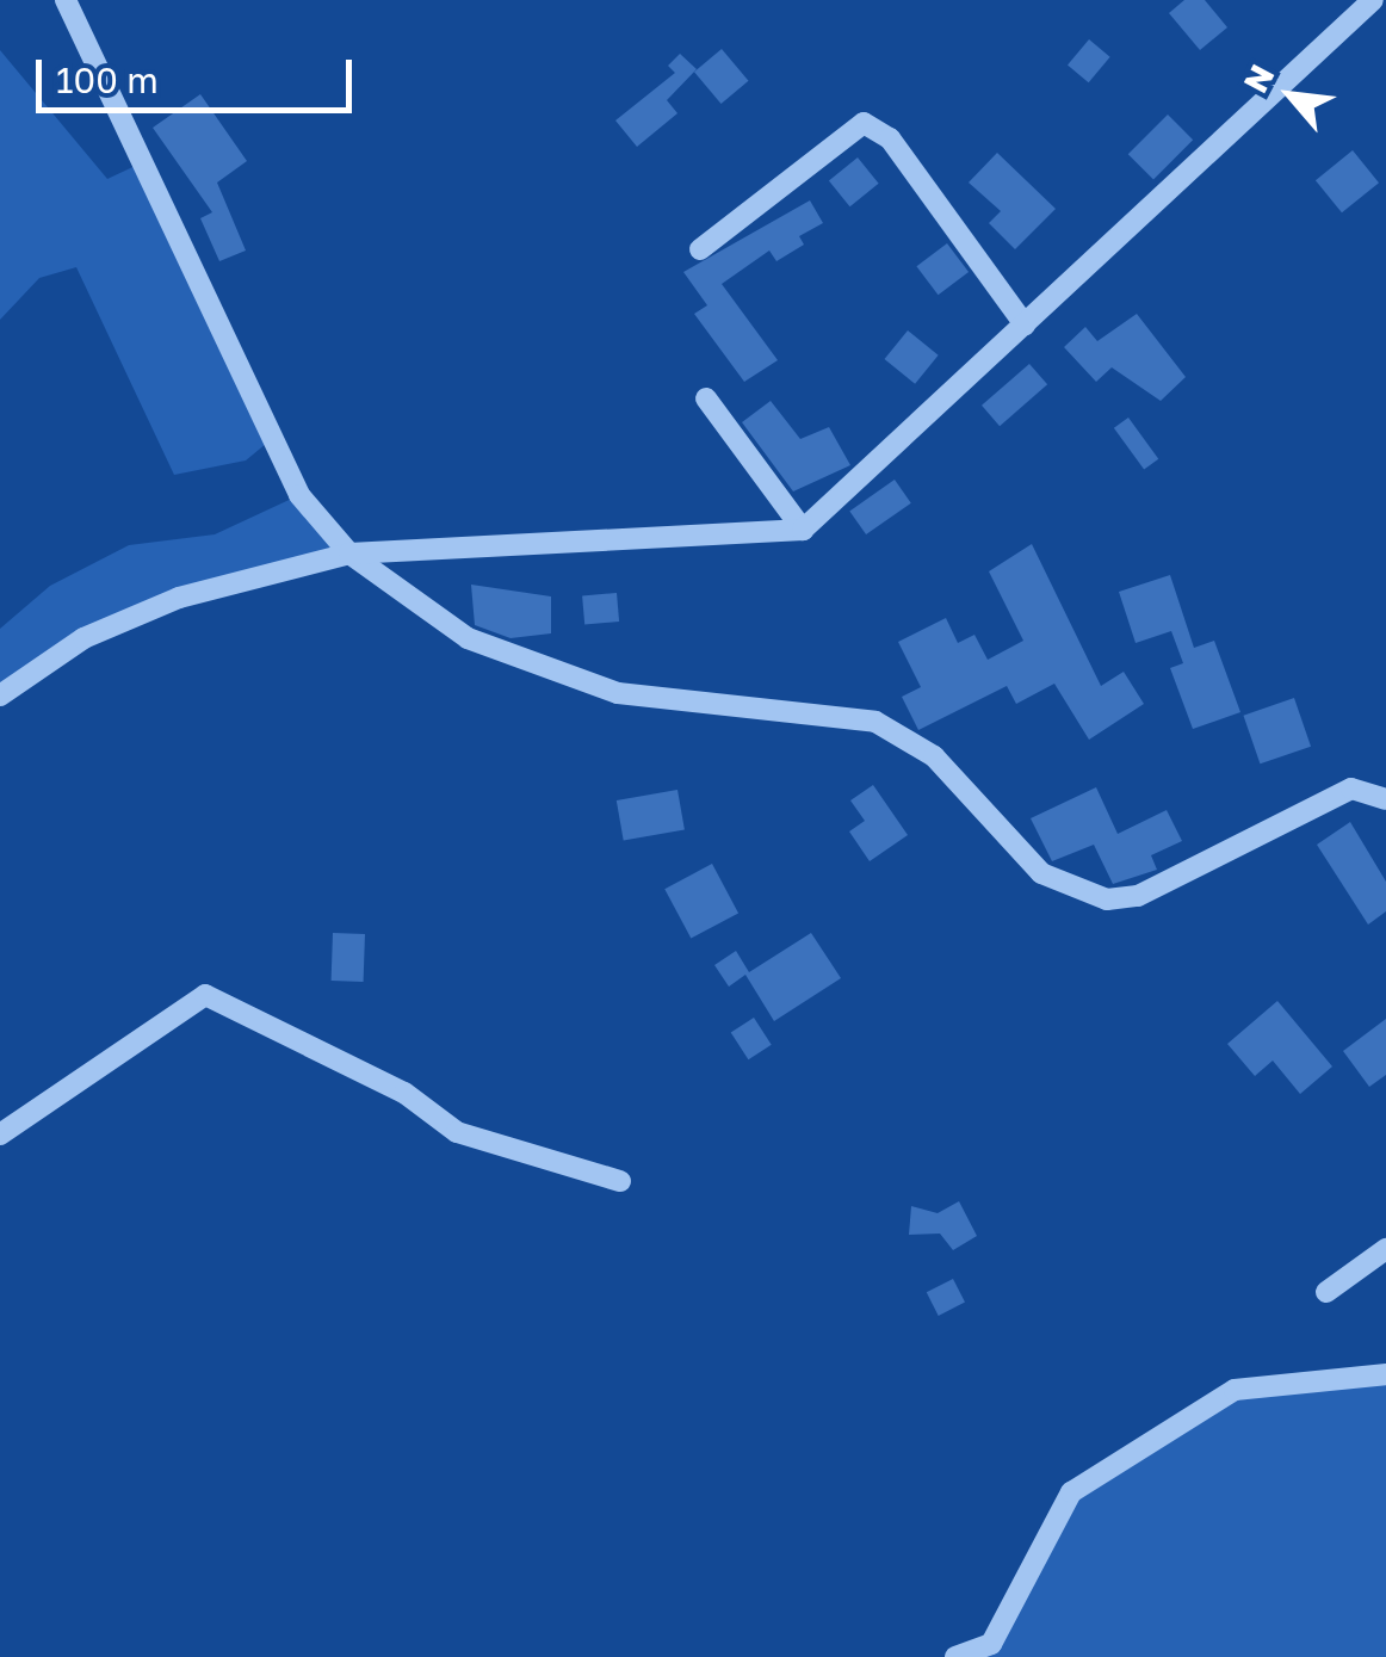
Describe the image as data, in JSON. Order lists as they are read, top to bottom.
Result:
{
  "scale_bar": "100 m",
  "north": "top left"
}
